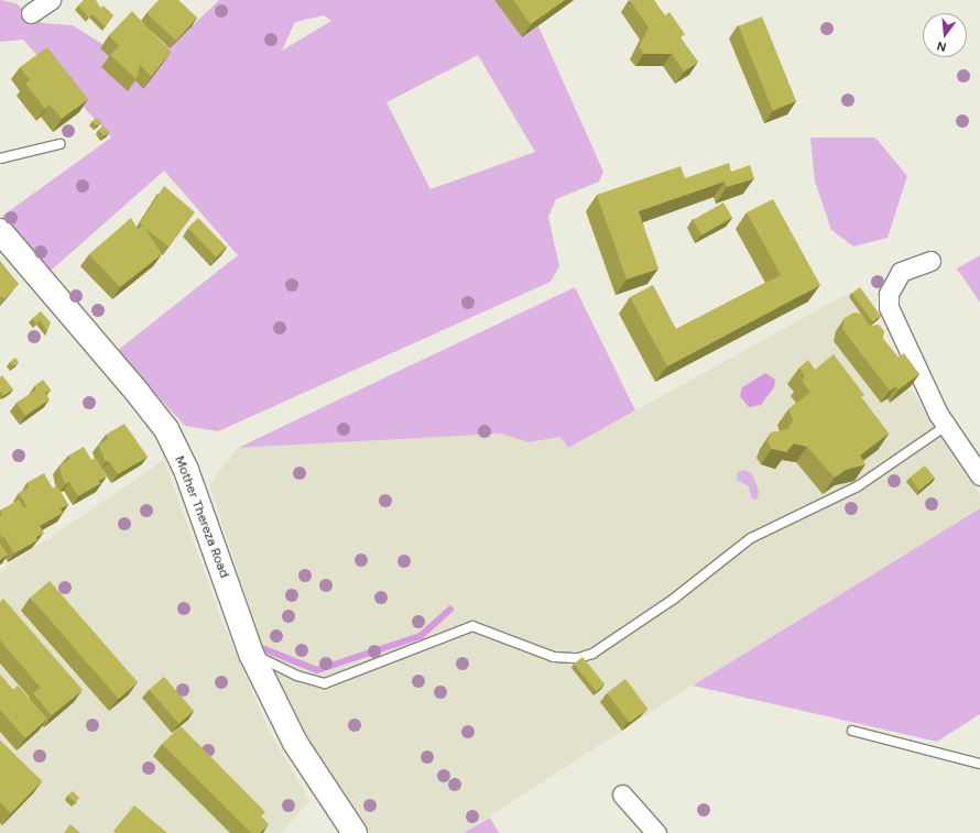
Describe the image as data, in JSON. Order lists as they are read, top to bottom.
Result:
{
  "streets": {
    "street": ["Mother Thereza Road"]
  },
  "north": "bottom"
}
